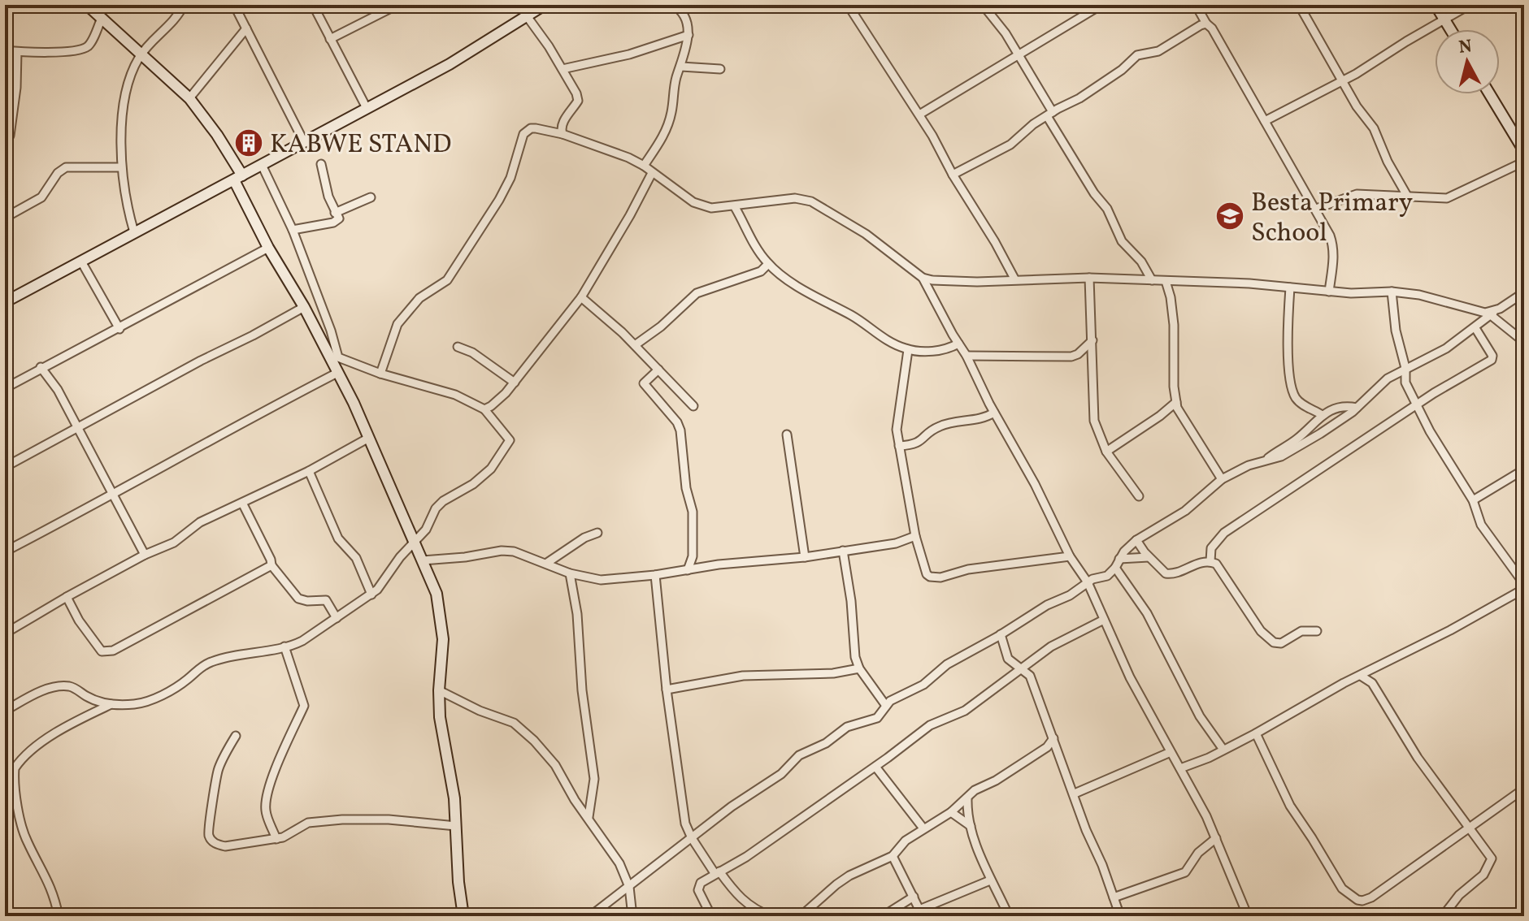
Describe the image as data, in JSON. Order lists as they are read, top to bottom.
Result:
{
  "places": {
    "building": ["KABWE STAND"],
    "school or university": ["Besta Primary School"]
  },
  "north": "top"
}
